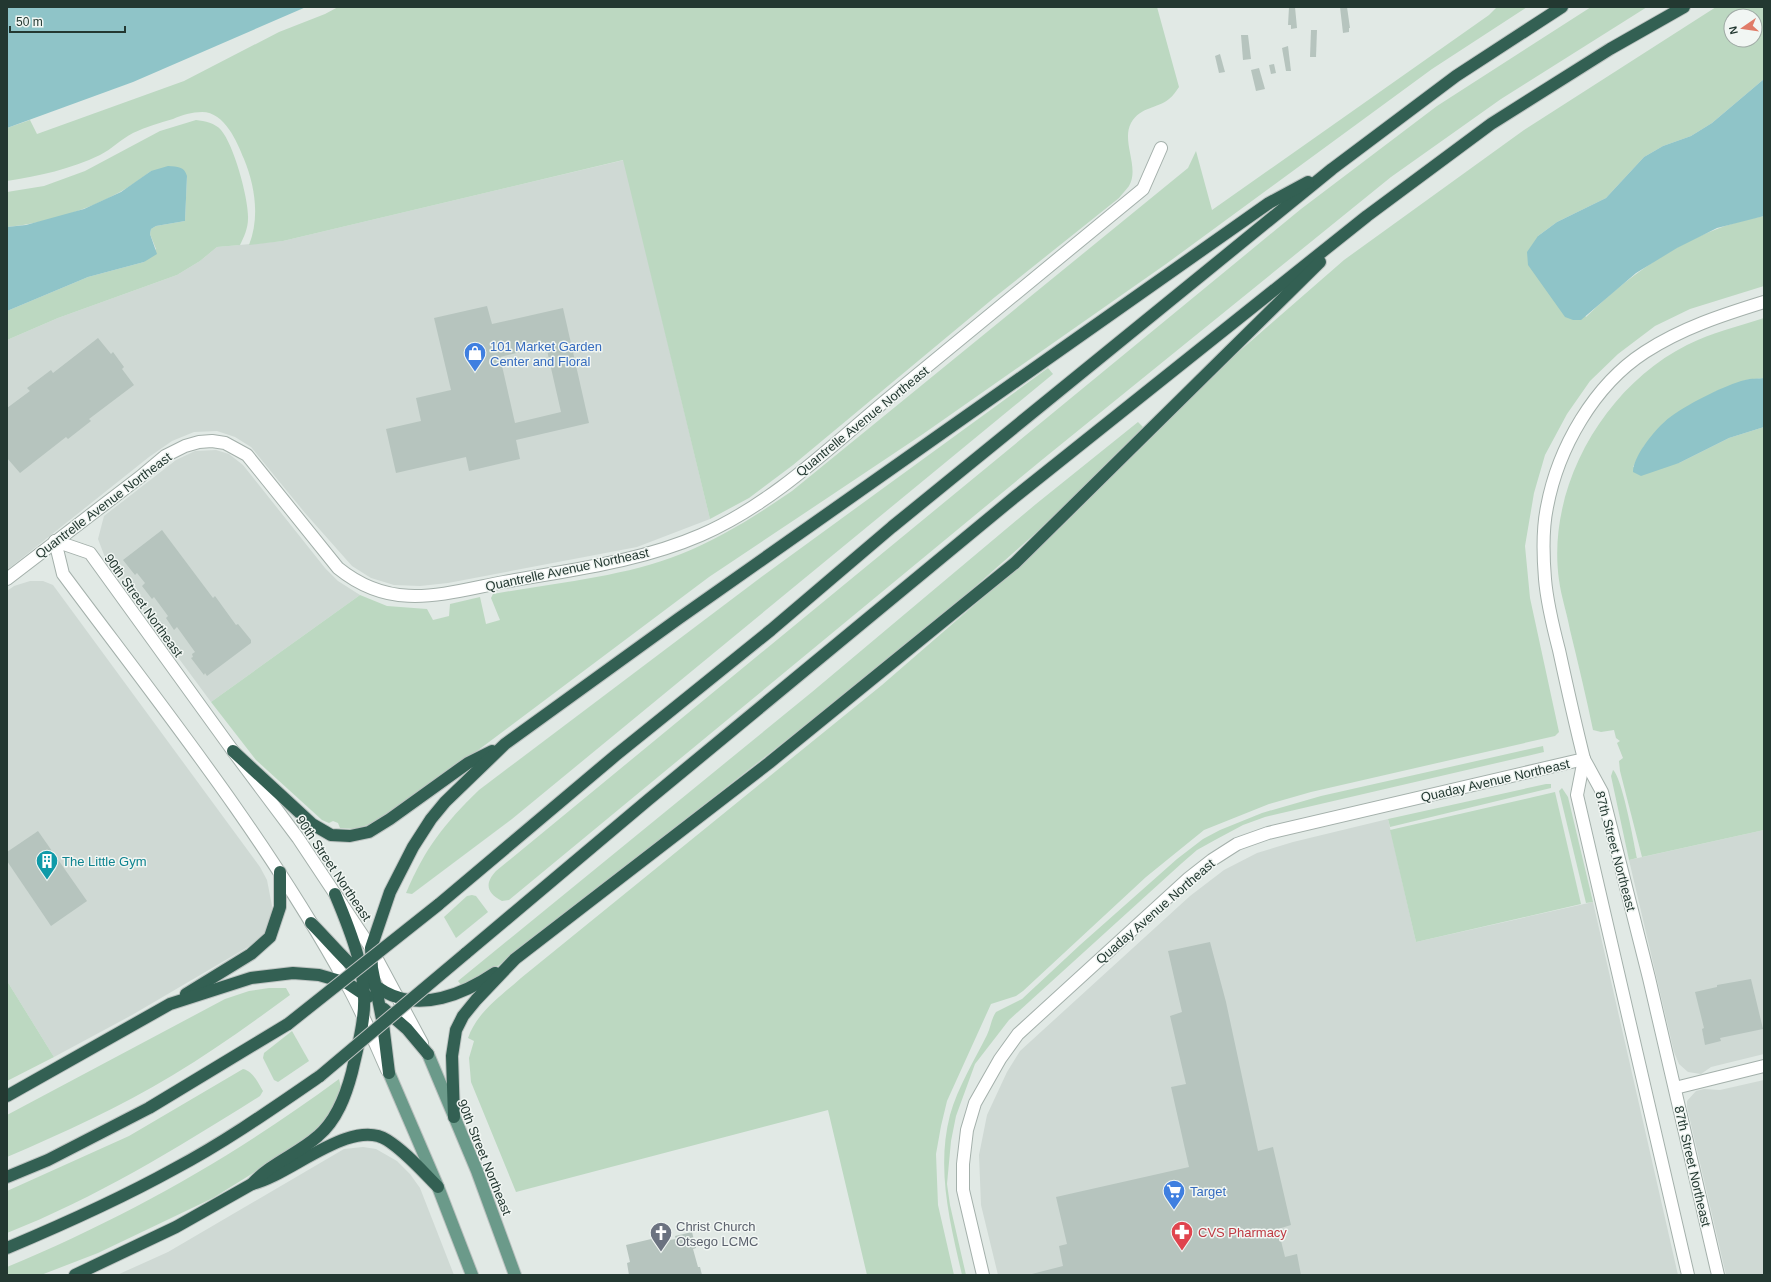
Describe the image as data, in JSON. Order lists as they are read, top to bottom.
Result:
{
  "streets": {
    "main road": ["90th Street Northeast"],
    "street": ["Quantrelle Avenue Northeast", "Quaday Avenue Northeast", "87th Street Northeast"]
  },
  "crossings": [
    ["Quantrelle Avenue Northeast", "90th Street Northeast"],
    ["Quaday Avenue Northeast", "87th Street Northeast"]
  ],
  "places": {
    "shop": ["101 Market Garden Center and Floral"],
    "building": ["The Little Gym"],
    "supermarket": ["Target"],
    "pharmacy": ["CVS Pharmacy"],
    "church": ["Christ Church Otsego LCMC"]
  },
  "scale_bar": "50 m",
  "north": "left"
}
